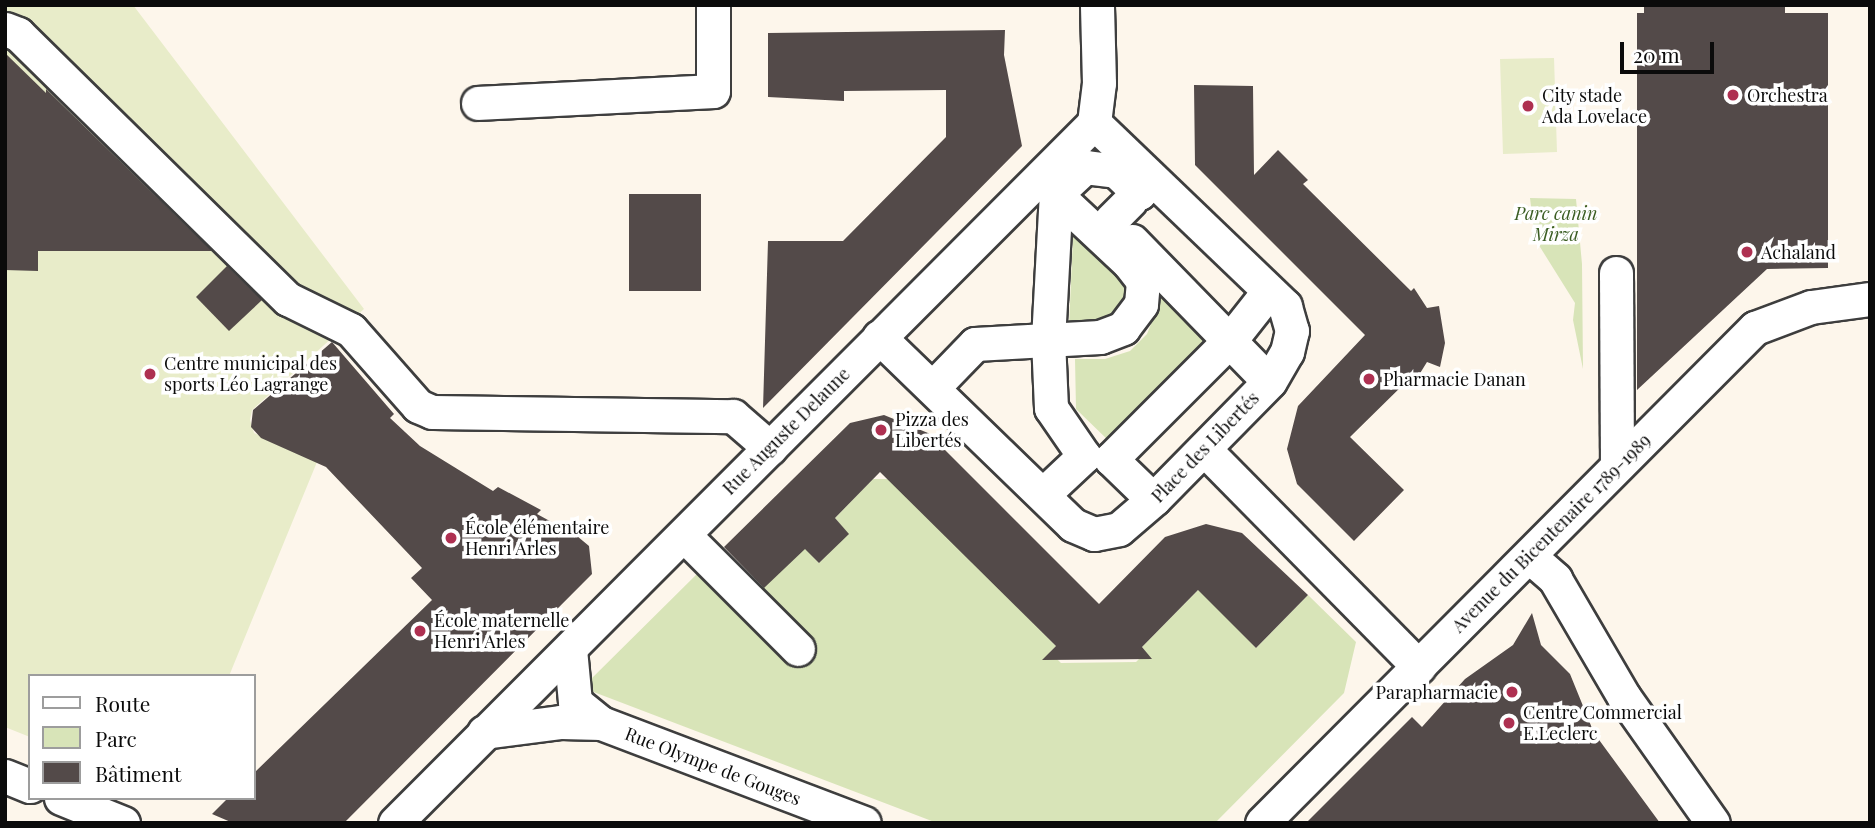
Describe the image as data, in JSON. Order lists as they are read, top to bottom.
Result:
{
  "streets": {
    "street": [
      "Rue Auguste Delaune",
      "Place des Libertés",
      "Avenue du Bicentenaire 1789-1989",
      "Rue Olympe de Gouges"
    ]
  },
  "crossings": [
    ["Rue Auguste Delaune", "Place des Libertés"],
    ["Rue Auguste Delaune", "Rue Olympe de Gouges"]
  ],
  "parks": ["Parc canin Mirza"],
  "places": [
    "Orchestra",
    "City stade Ada Lovelace",
    "Achaland",
    "Centre municipal des sports Léo Lagrange",
    "Pharmacie Danan",
    "Pizza des Libertés",
    "École élémentaire Henri Arles",
    "École maternelle Henri Arles",
    "Parapharmacie",
    "Centre Commercial E.Leclerc"
  ],
  "legend": ["Route", "Parc", "Bâtiment"],
  "scale_bar": "20 m"
}
